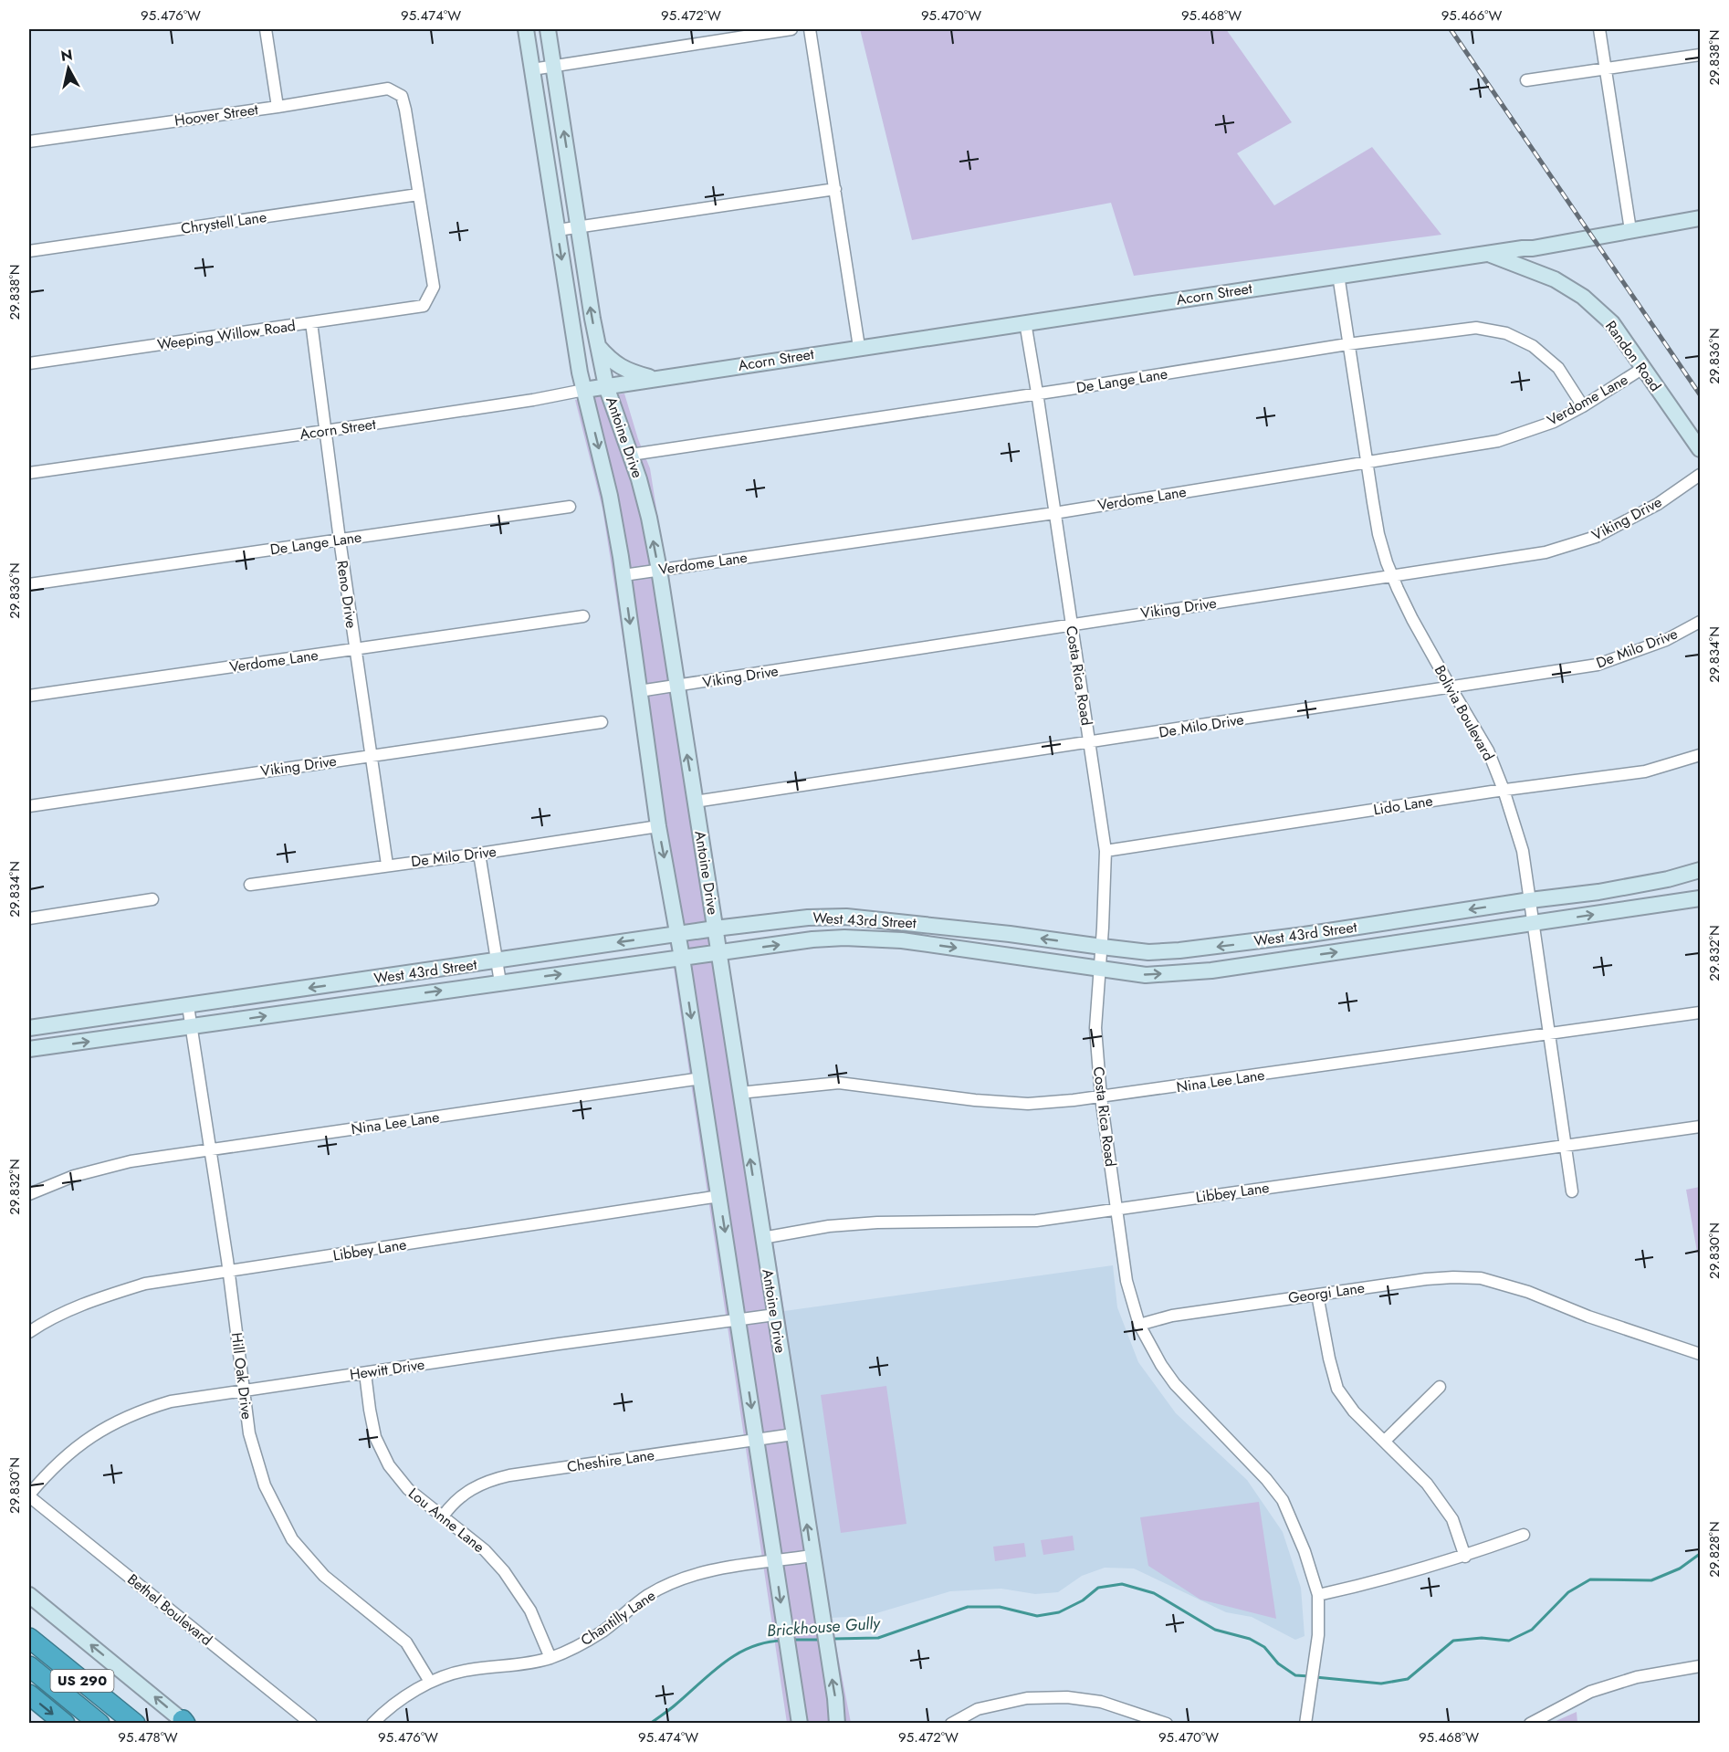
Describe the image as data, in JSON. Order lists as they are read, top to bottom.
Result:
{
  "streets": {
    "highway": ["US 290"],
    "main road": [
      "Acorn Street",
      "Randon Road",
      "Antoine Drive",
      "West 43rd Street"
    ],
    "street": [
      "Hoover Street",
      "Chrystell Lane",
      "Weeping Willow Road",
      "De Lange Lane",
      "Verdome Lane",
      "Viking Drive",
      "Reno Drive",
      "De Milo Drive",
      "Costa Rica Road",
      "Bolivia Boulevard",
      "Lido Lane",
      "Nina Lee Lane",
      "Libbey Lane",
      "Georgi Lane",
      "Hewitt Drive",
      "Hill Oak Drive",
      "Cheshire Lane",
      "Lou Anne Lane",
      "Bethel Boulevard",
      "Chantilly Lane"
    ]
  },
  "crossings": [
    ["Hoover Street", "Chrystell Lane"],
    ["Hoover Street", "Weeping Willow Road"],
    ["Chrystell Lane", "Weeping Willow Road"],
    ["Acorn Street", "Randon Road"],
    ["Acorn Street", "Antoine Drive"],
    ["Acorn Street", "Reno Drive"],
    ["Acorn Street", "Costa Rica Road"],
    ["Acorn Street", "Bolivia Boulevard"],
    ["Weeping Willow Road", "Reno Drive"],
    ["Randon Road", "Verdome Lane"],
    ["De Lange Lane", "Verdome Lane"],
    ["De Lange Lane", "Antoine Drive"],
    ["De Lange Lane", "Reno Drive"],
    ["De Lange Lane", "Costa Rica Road"],
    ["De Lange Lane", "Bolivia Boulevard"],
    ["Verdome Lane", "Antoine Drive"],
    ["Verdome Lane", "Reno Drive"],
    ["Verdome Lane", "Costa Rica Road"],
    ["Verdome Lane", "Bolivia Boulevard"],
    ["Antoine Drive", "Viking Drive"],
    ["Antoine Drive", "De Milo Drive"],
    ["Antoine Drive", "West 43rd Street"],
    ["Antoine Drive", "Nina Lee Lane"],
    ["Antoine Drive", "Libbey Lane"],
    ["Antoine Drive", "Hewitt Drive"],
    ["Antoine Drive", "Cheshire Lane"],
    ["Antoine Drive", "Chantilly Lane"],
    ["Viking Drive", "Reno Drive"],
    ["Viking Drive", "Costa Rica Road"],
    ["Viking Drive", "Bolivia Boulevard"],
    ["Reno Drive", "De Milo Drive"],
    ["De Milo Drive", "Costa Rica Road"],
    ["De Milo Drive", "Bolivia Boulevard"],
    ["Costa Rica Road", "Lido Lane"],
    ["Costa Rica Road", "West 43rd Street"],
    ["Costa Rica Road", "Nina Lee Lane"],
    ["Costa Rica Road", "Libbey Lane"],
    ["Costa Rica Road", "Georgi Lane"],
    ["Bolivia Boulevard", "Lido Lane"],
    ["Bolivia Boulevard", "West 43rd Street"],
    ["Bolivia Boulevard", "Nina Lee Lane"],
    ["Bolivia Boulevard", "Libbey Lane"],
    ["West 43rd Street", "Hill Oak Drive"],
    ["Nina Lee Lane", "Hill Oak Drive"],
    ["Libbey Lane", "Hill Oak Drive"],
    ["Hewitt Drive", "Hill Oak Drive"],
    ["Hewitt Drive", "Lou Anne Lane"],
    ["Hewitt Drive", "Bethel Boulevard"],
    ["Hill Oak Drive", "Chantilly Lane"],
    ["Cheshire Lane", "Lou Anne Lane"],
    ["Lou Anne Lane", "Chantilly Lane"]
  ],
  "water": ["Brickhouse Gully"],
  "north": "top",
  "coordinates": [
    "95.476°W",
    "95.474°W",
    "95.472°W",
    "95.470°W",
    "95.468°W",
    "95.466°W",
    "29.838°N",
    "29.836°N",
    "29.834°N",
    "29.832°N",
    "29.830°N",
    "29.828°N",
    "95.478°W"
  ]
}
